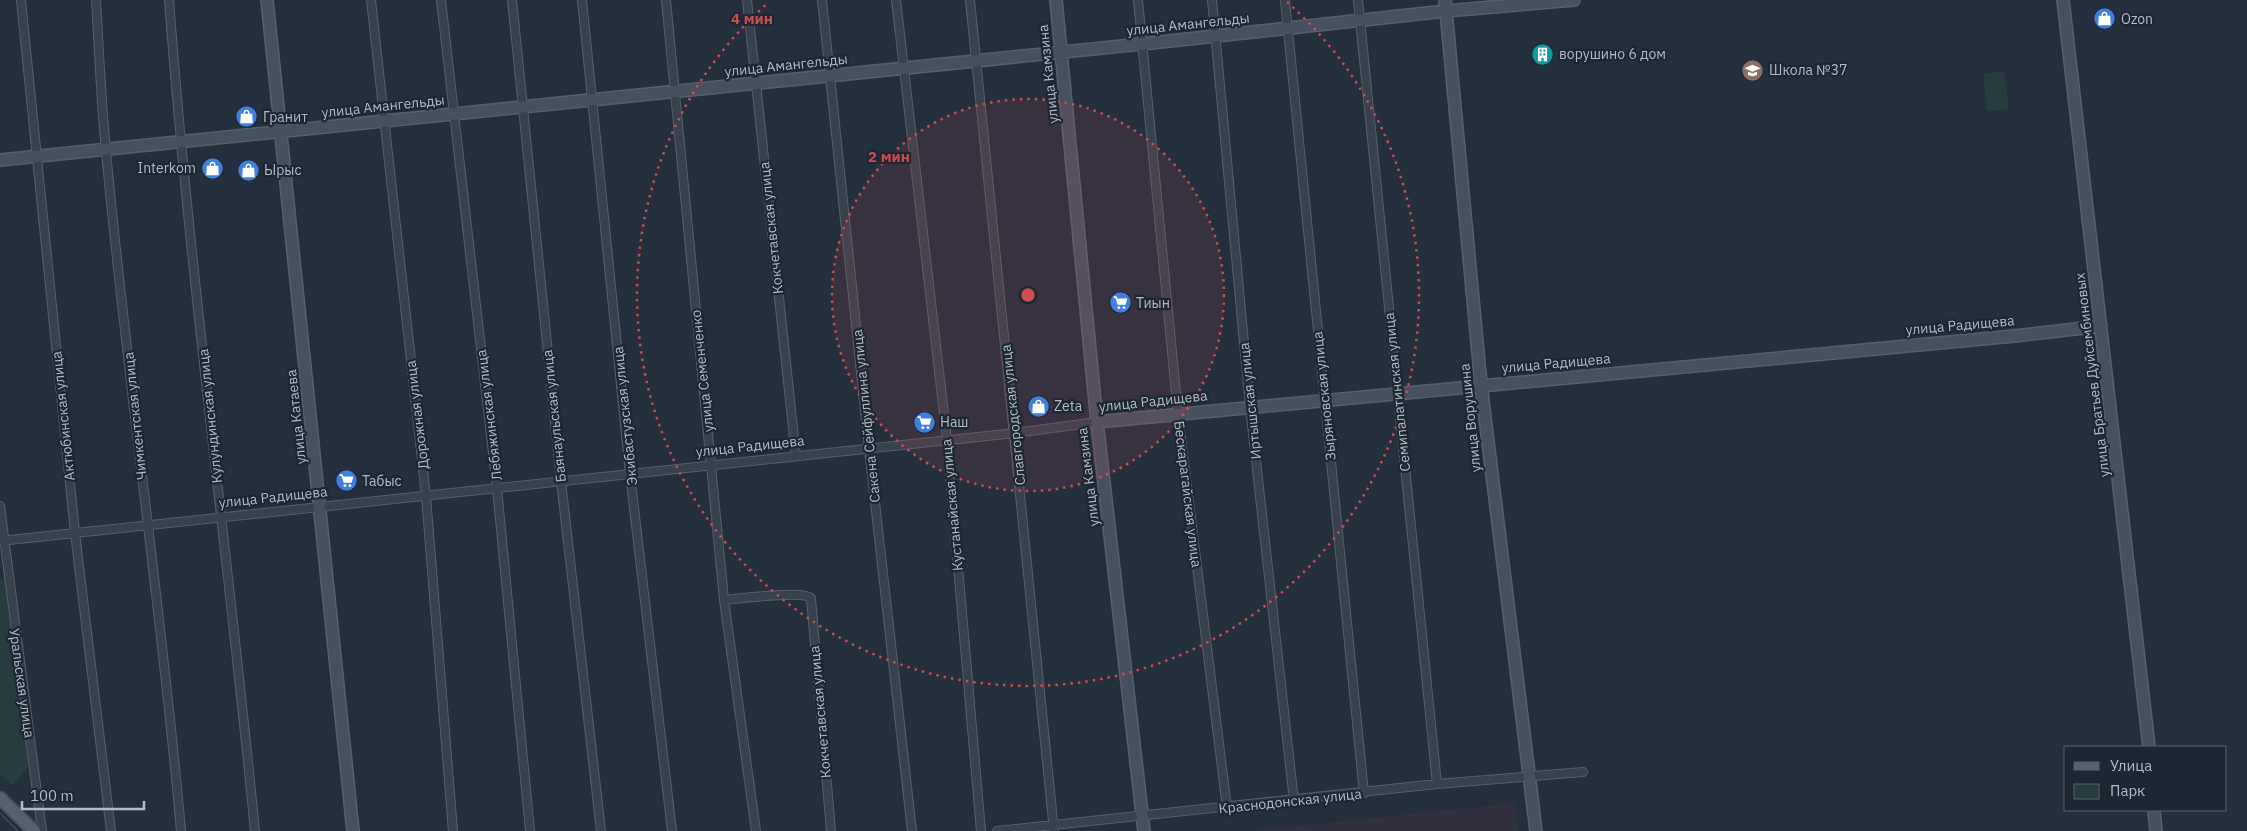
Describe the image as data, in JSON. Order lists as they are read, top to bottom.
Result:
{
  "streets": {
    "street": [
      "улица Амангельды",
      "улица Камзина",
      "Кокчетавская улица",
      "улица Радищева",
      "улица Семенченко",
      "улица Братьев Дуйсембиновых",
      "Семипалатинская улица",
      "Зыряновская улица",
      "Иртышская улица",
      "Дорожная улица",
      "Лебяжинская улица",
      "Славгородская улица",
      "Актюбинская улица",
      "Чимкентская улица",
      "Кулундинская улица",
      "Баянаульская улица",
      "Экибастузская улица",
      "Сакена Сейфуллина улица",
      "улица Катаева",
      "улица Ворушина",
      "Бескарагайская улица",
      "Кустанайская улица",
      "Уральская улица",
      "Краснодонская улица"
    ]
  },
  "crossings": [
    ["улица Амангельды", "улица Камзина"],
    ["улица Амангельды", "Кокчетавская улица"],
    ["улица Амангельды", "улица Семенченко"],
    ["улица Амангельды", "Семипалатинская улица"],
    ["улица Амангельды", "Зыряновская улица"],
    ["улица Амангельды", "Иртышская улица"],
    ["улица Амангельды", "Дорожная улица"],
    ["улица Амангельды", "Лебяжинская улица"],
    ["улица Амангельды", "Славгородская улица"],
    ["улица Амангельды", "Актюбинская улица"],
    ["улица Амангельды", "Чимкентская улица"],
    ["улица Амангельды", "Кулундинская улица"],
    ["улица Амангельды", "Баянаульская улица"],
    ["улица Амангельды", "Экибастузская улица"],
    ["улица Амангельды", "Сакена Сейфуллина улица"],
    ["улица Амангельды", "улица Катаева"],
    ["улица Амангельды", "улица Ворушина"],
    ["улица Амангельды", "Бескарагайская улица"],
    ["улица Амангельды", "Кустанайская улица"],
    ["улица Камзина", "улица Радищева"],
    ["улица Камзина", "Краснодонская улица"],
    ["Кокчетавская улица", "улица Радищева"],
    ["Кокчетавская улица", "улица Семенченко"],
    ["улица Радищева", "улица Семенченко"],
    ["улица Радищева", "улица Братьев Дуйсембиновых"],
    ["улица Радищева", "Семипалатинская улица"],
    ["улица Радищева", "Зыряновская улица"],
    ["улица Радищева", "Иртышская улица"],
    ["улица Радищева", "Дорожная улица"],
    ["улица Радищева", "Лебяжинская улица"],
    ["улица Радищева", "Славгородская улица"],
    ["улица Радищева", "Актюбинская улица"],
    ["улица Радищева", "Чимкентская улица"],
    ["улица Радищева", "Кулундинская улица"],
    ["улица Радищева", "Баянаульская улица"],
    ["улица Радищева", "Экибастузская улица"],
    ["улица Радищева", "Сакена Сейфуллина улица"],
    ["улица Радищева", "улица Катаева"],
    ["улица Радищева", "улица Ворушина"],
    ["улица Радищева", "Бескарагайская улица"],
    ["улица Радищева", "Кустанайская улица"],
    ["улица Радищева", "Уральская улица"],
    ["Семипалатинская улица", "Краснодонская улица"],
    ["Зыряновская улица", "Краснодонская улица"],
    ["Иртышская улица", "Краснодонская улица"],
    ["Славгородская улица", "Краснодонская улица"],
    ["улица Ворушина", "Краснодонская улица"],
    ["Бескарагайская улица", "Краснодонская улица"]
  ],
  "places": {
    "shop": [
      "Ozon",
      "Гранит",
      "Interkom",
      "Ырыс",
      "Zeta"
    ],
    "building": ["ворушино 6 дом"],
    "school or university": ["Школа №37"],
    "supermarket": ["Тиын", "Наш", "Табыс"]
  },
  "legend": ["Улица", "Парк"],
  "scale_bar": "100 m",
  "rings": ["4 мин", "2 мин"]
}
